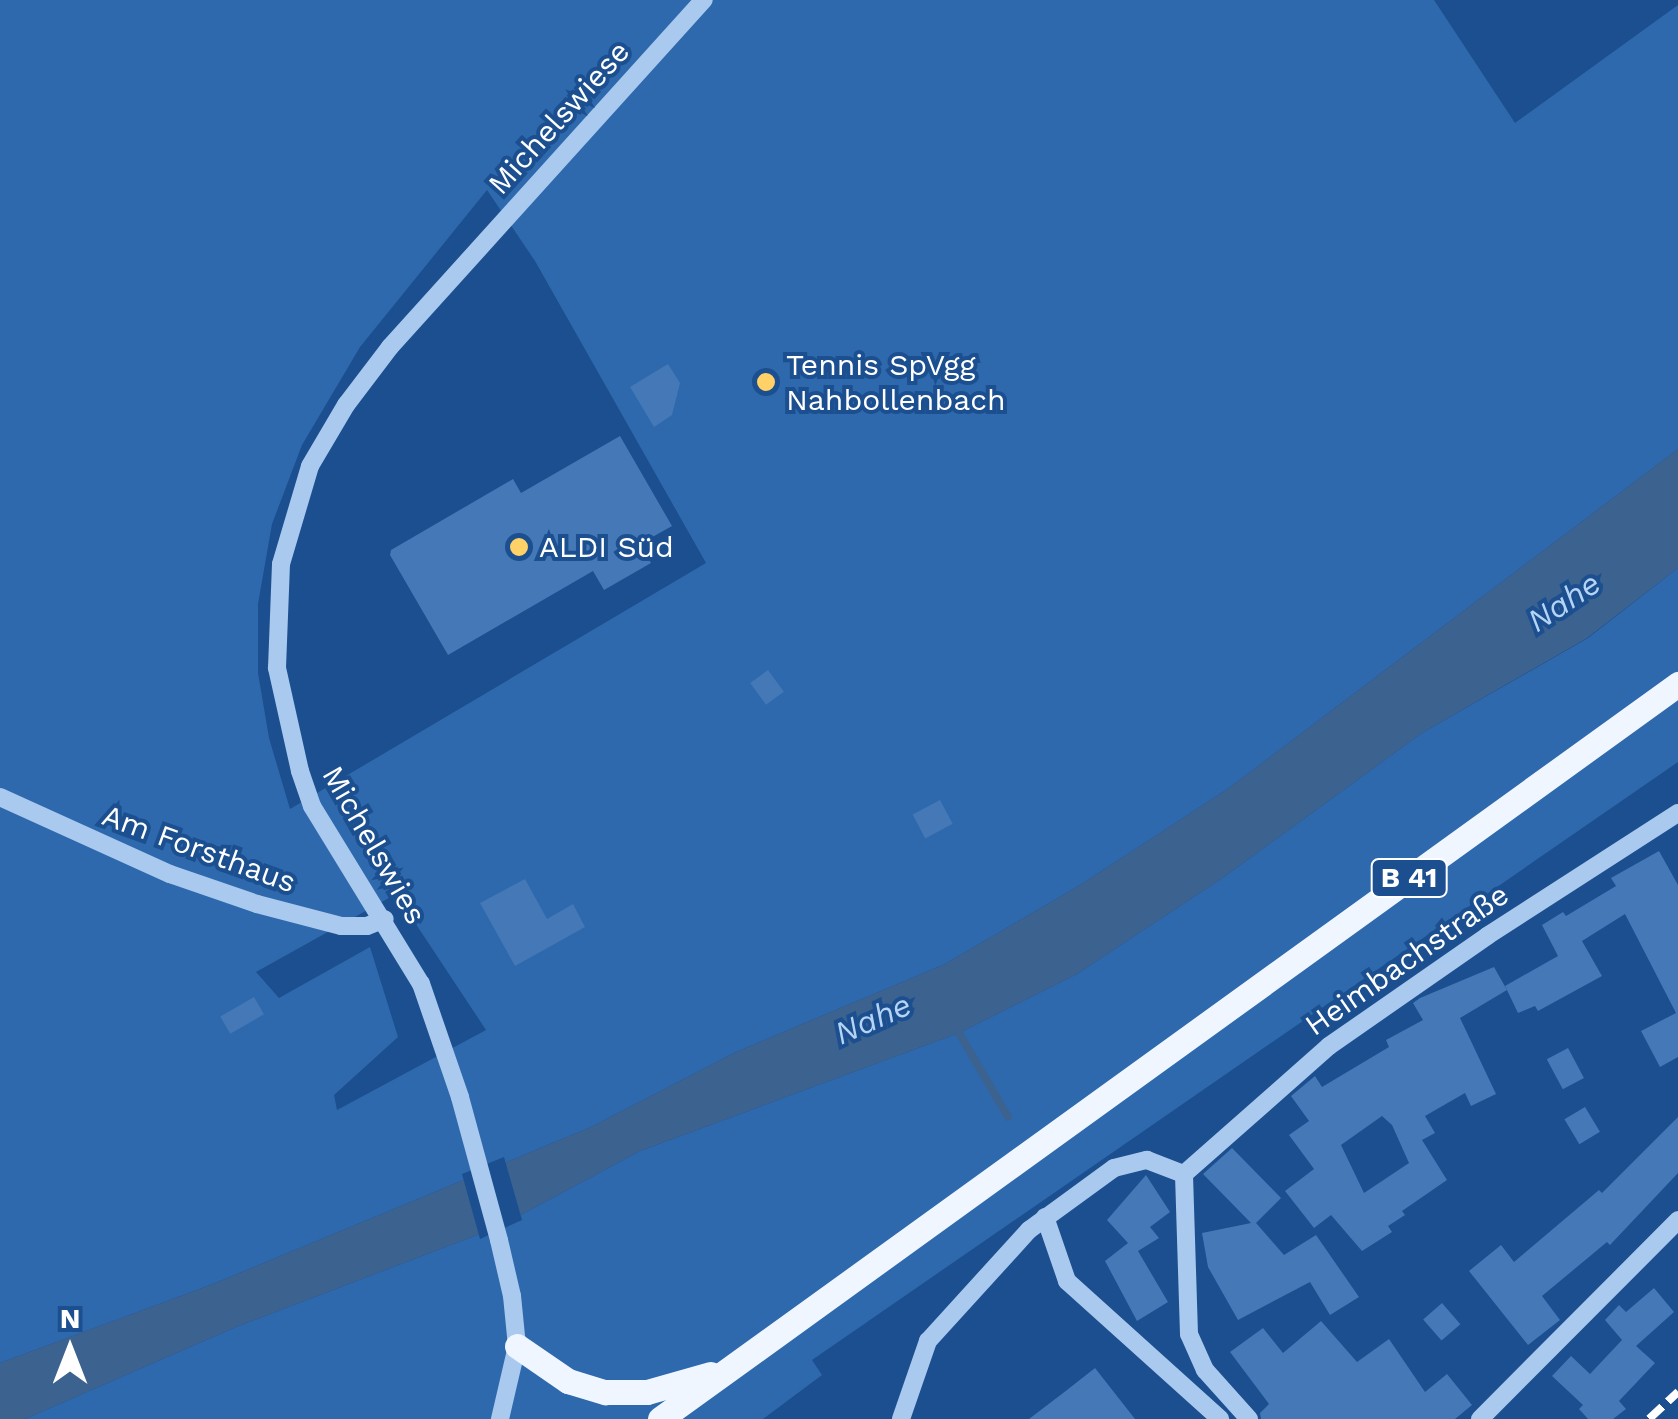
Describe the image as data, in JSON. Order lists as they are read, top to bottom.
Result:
{
  "streets": {
    "main road": ["B 41"],
    "street": [
      "Michelswiese",
      "Michelswies",
      "Am Forsthaus",
      "Heimbachstraße"
    ]
  },
  "crossings": [
    ["Michelswiese", "Michelswies"],
    ["Michelswies", "Am Forsthaus"]
  ],
  "water": ["Nahe"],
  "places": ["Tennis SpVgg Nahbollenbach", "ALDI Süd"],
  "north": "top"
}
